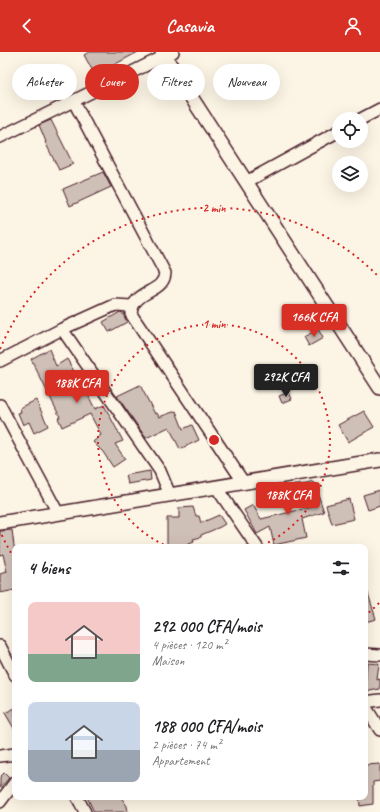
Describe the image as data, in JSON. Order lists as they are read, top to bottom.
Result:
{
  "page": {
    "header": "Casavia",
    "chip": [
      "Acheter",
      "Louer",
      "Filtres",
      "Nouveau"
    ],
    "price": [
      "166K CFA",
      "292K CFA",
      "188K CFA",
      "188K CFA"
    ],
    "heading": "4 biens",
    "list": [
      {
        "name": "292 000 CFA/mois",
        "note": "4 pièces · 120 m² · Maison"
      },
      {
        "name": "188 000 CFA/mois",
        "note": "2 pièces · 74 m² · Appartement"
      }
    ]
  },
  "rings": ["2 min", "1 min"]
}
